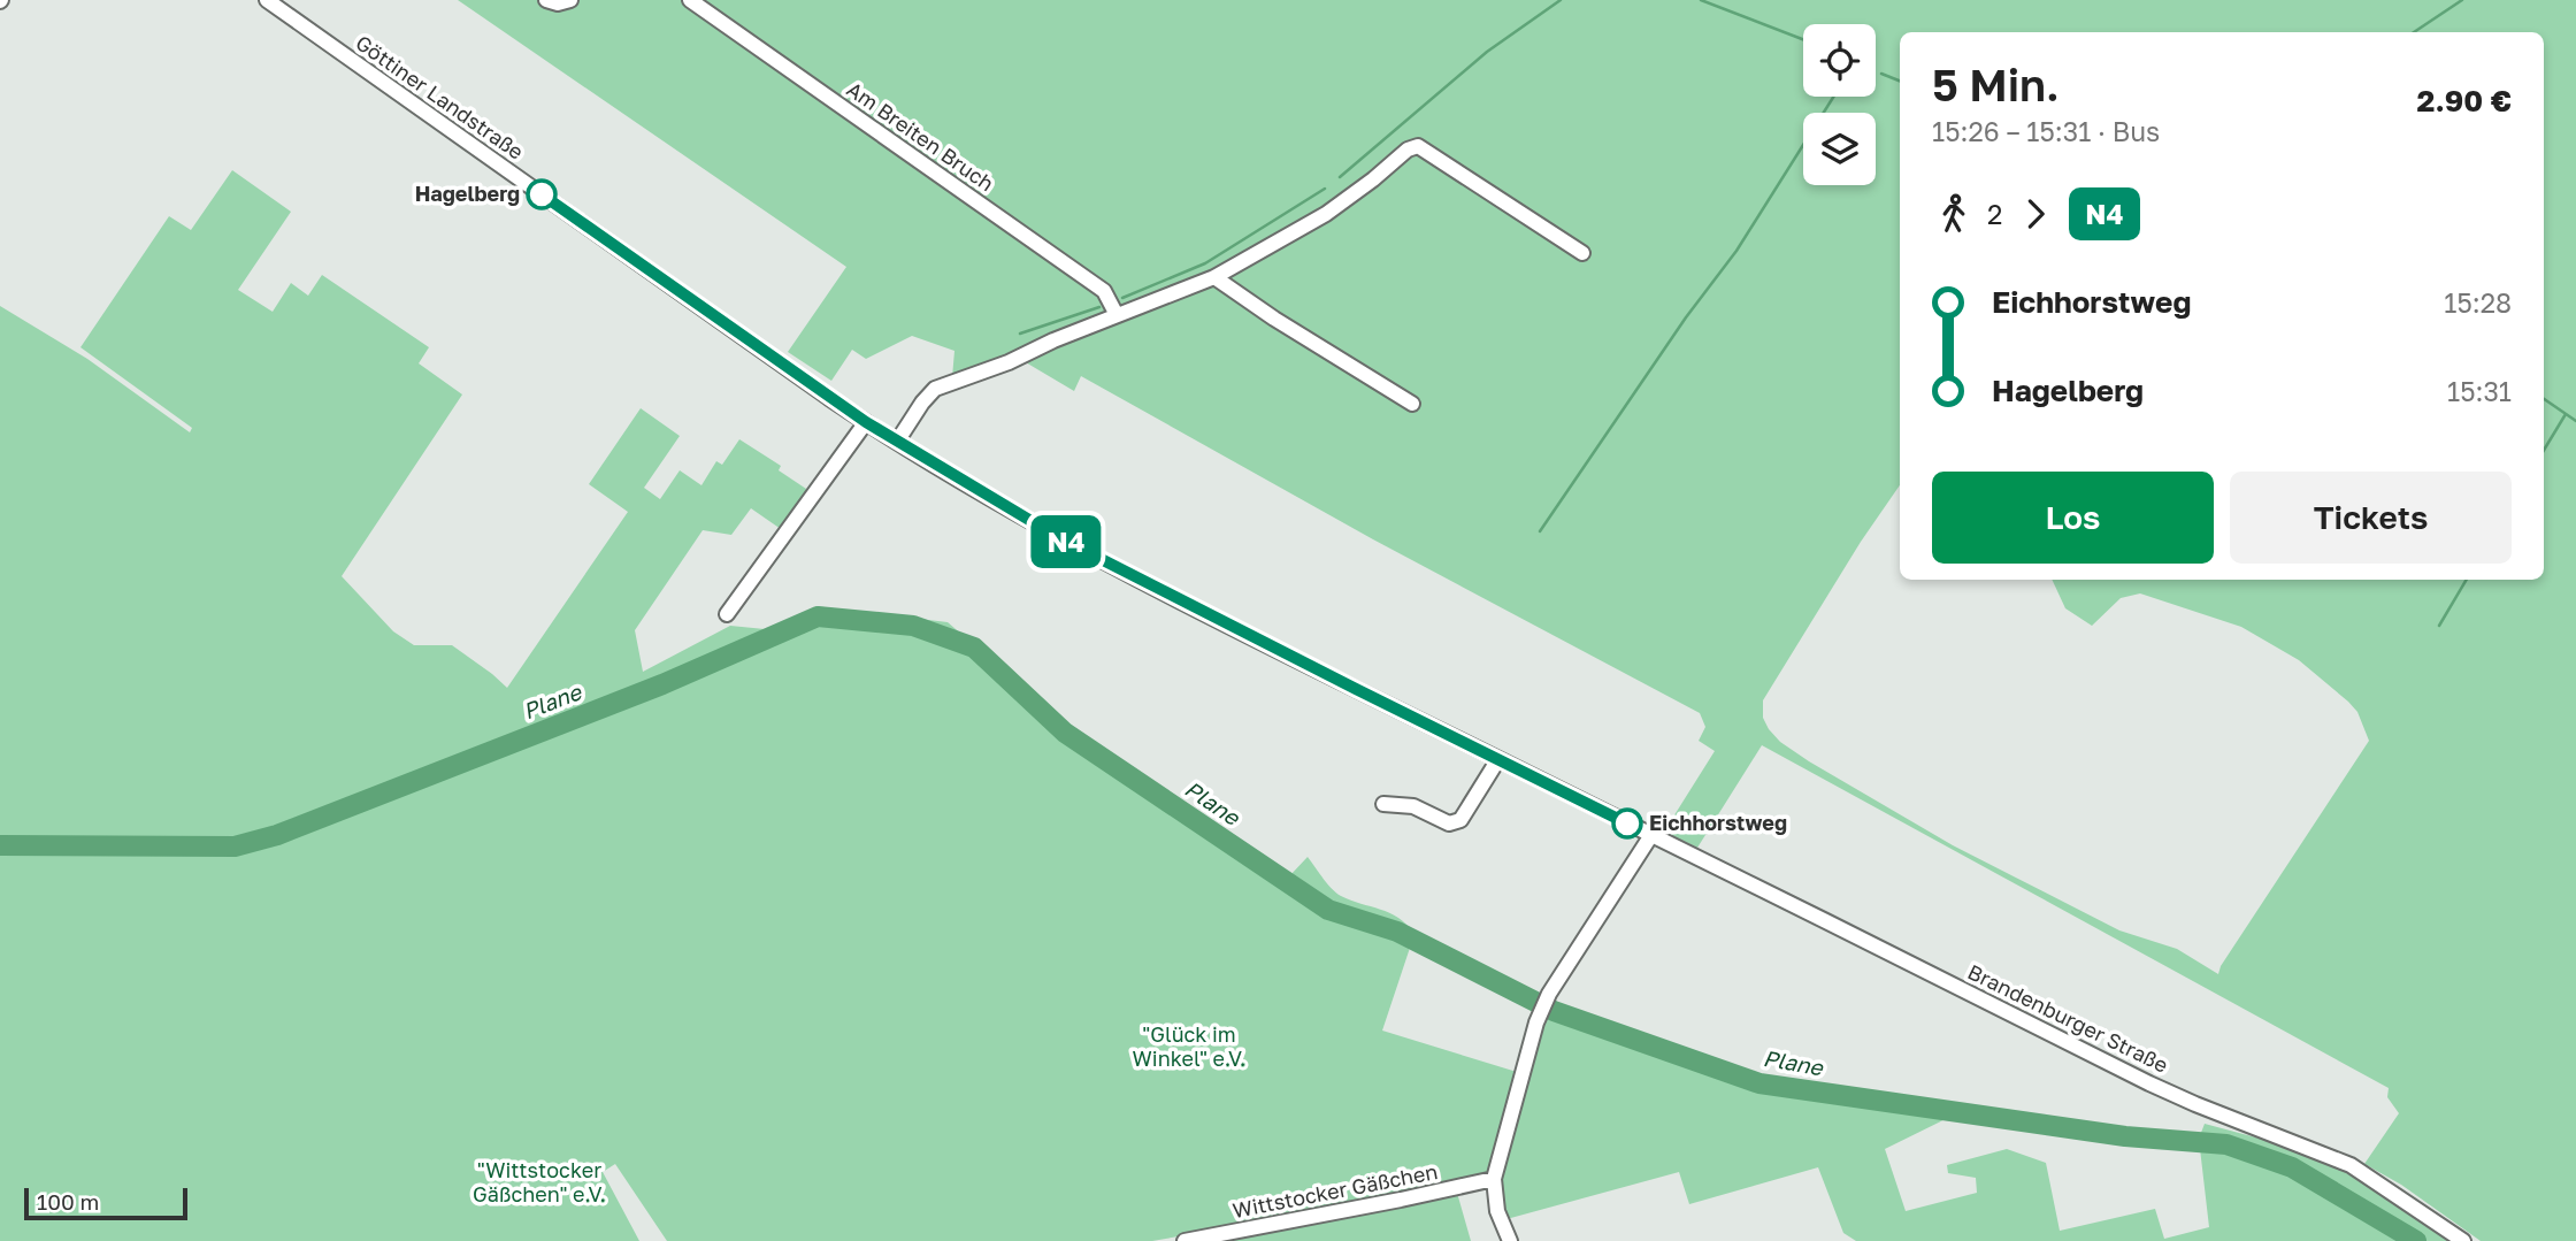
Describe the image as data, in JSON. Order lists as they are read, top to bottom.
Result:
{
  "streets": {
    "street": [
      "Göttiner Landstraße",
      "Am Breiten Bruch",
      "Brandenburger Straße",
      "Wittstocker Gäßchen"
    ]
  },
  "crossings": [
    ["Göttiner Landstraße", "Brandenburger Straße"]
  ],
  "water": ["Plane"],
  "parks": ["\"Glück im Winkel\" e.V.", "\"Wittstocker Gäßchen\" e.V."],
  "places": ["Hagelberg", "Eichhorstweg"],
  "lines": ["bus line N4"],
  "scale_bar": "100 m",
  "page": {
    "on_map": "N4",
    "heading": ["5 Min.", "15:26 – 15:31 · Bus", "2.90 €"],
    "legs": ["2", "N4"],
    "list": [
      {
        "name": "Eichhorstweg",
        "value": "15:28"
      },
      {
        "name": "Hagelberg",
        "value": "15:31"
      }
    ],
    "buttons": ["Los", "Tickets"],
    "scale": "100 m"
  }
}
